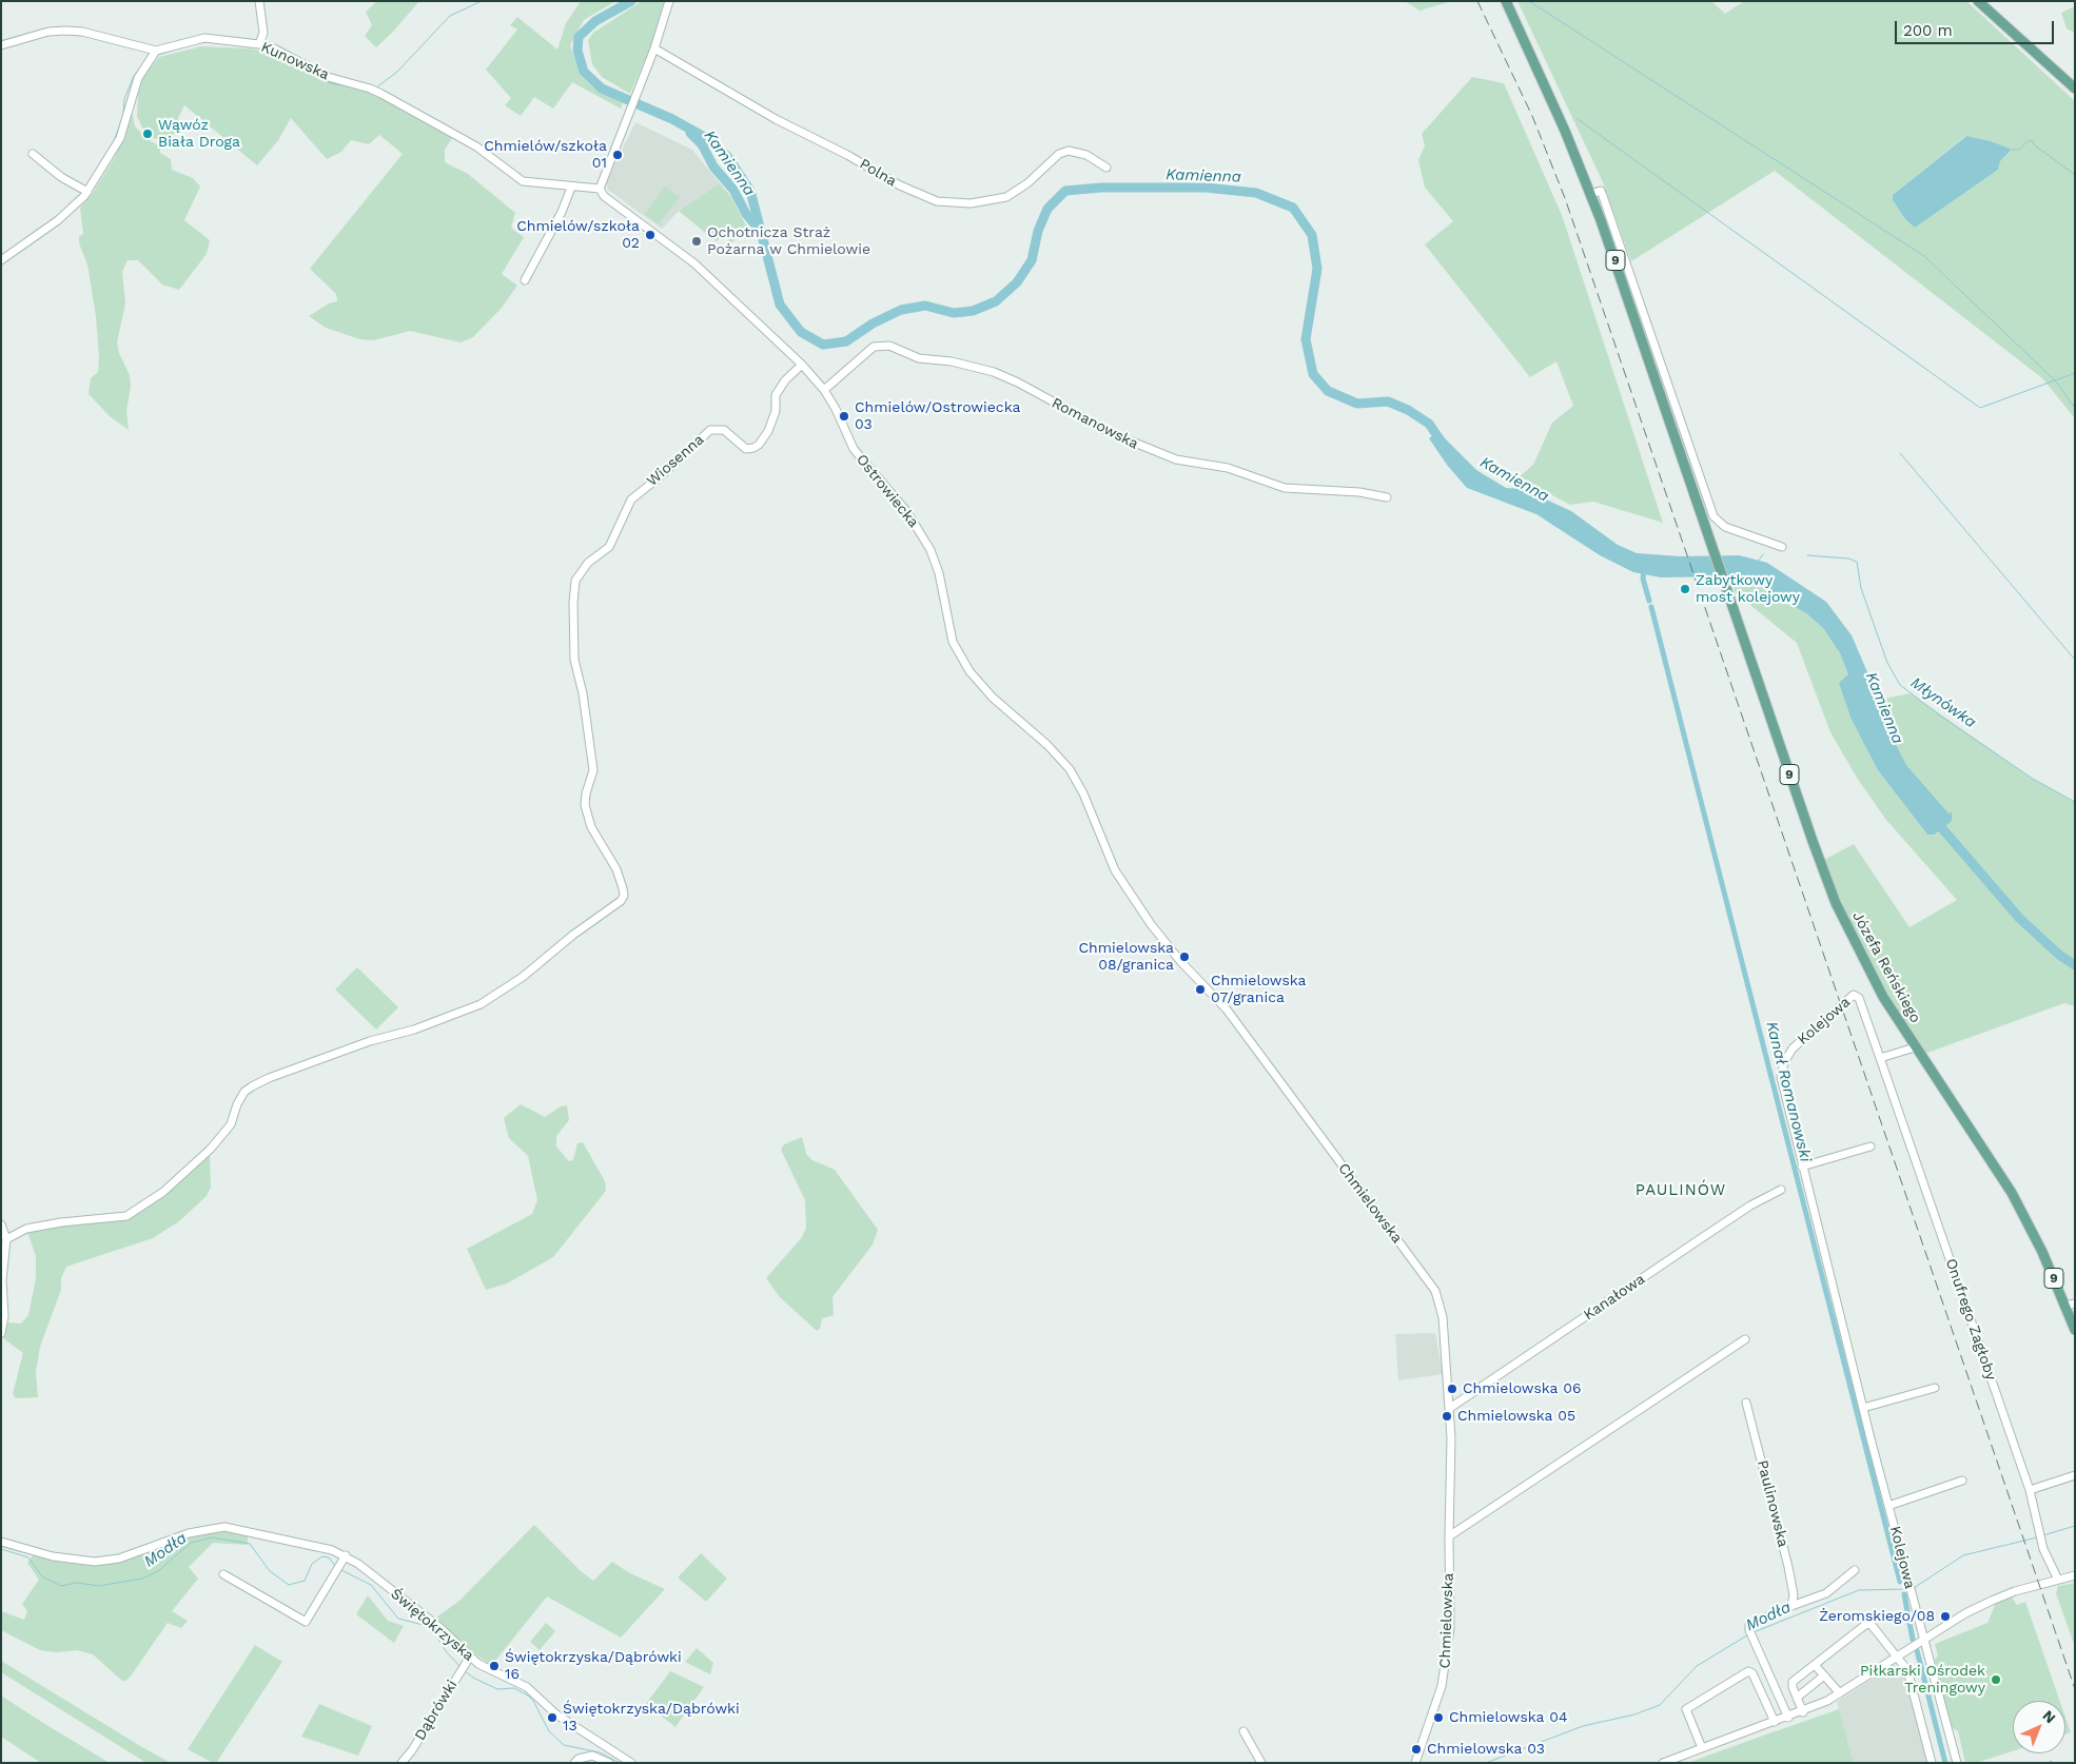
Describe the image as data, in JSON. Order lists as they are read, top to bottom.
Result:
{
  "streets": {
    "main road": ["9", "Józefa Reńskiego"],
    "street": [
      "Kunowska",
      "Polna",
      "Romanowska",
      "Wiosenna",
      "Ostrowiecka",
      "Kolejowa",
      "Chmielowska",
      "Kanałowa",
      "Onufrego Zagłoby",
      "Paulinowska",
      "Świętokrzyska",
      "Dąbrówki"
    ]
  },
  "crossings": [
    ["Kunowska", "Ostrowiecka"],
    ["9", "Józefa Reńskiego"],
    ["Romanowska", "Ostrowiecka"],
    ["Wiosenna", "Ostrowiecka"],
    ["Ostrowiecka", "Chmielowska"],
    ["Kolejowa", "Onufrego Zagłoby"],
    ["Chmielowska", "Kanałowa"],
    ["Świętokrzyska", "Dąbrówki"]
  ],
  "districts": ["PAULINÓW"],
  "water": [
    "Kamienna",
    "Młynówka",
    "Kanał Romanowski",
    "Modła"
  ],
  "places": [
    "Wąwóz Biała Droga",
    "Chmielów/szkoła 01",
    "Chmielów/szkoła 02",
    "Ochotnicza Straż Pożarna w Chmielowie",
    "Chmielów/Ostrowiecka 03",
    "Zabytkowy most kolejowy",
    "Chmielowska 08/granica",
    "Chmielowska 07/granica",
    "Chmielowska 06",
    "Chmielowska 05",
    "Żeromskiego/08",
    "Świętokrzyska/Dąbrówki 16",
    "Piłkarski Ośrodek Treningowy",
    "Świętokrzyska/Dąbrówki 13",
    "Chmielowska 04",
    "Chmielowska 03"
  ],
  "scale_bar": "200 m",
  "north": "top right"
}
